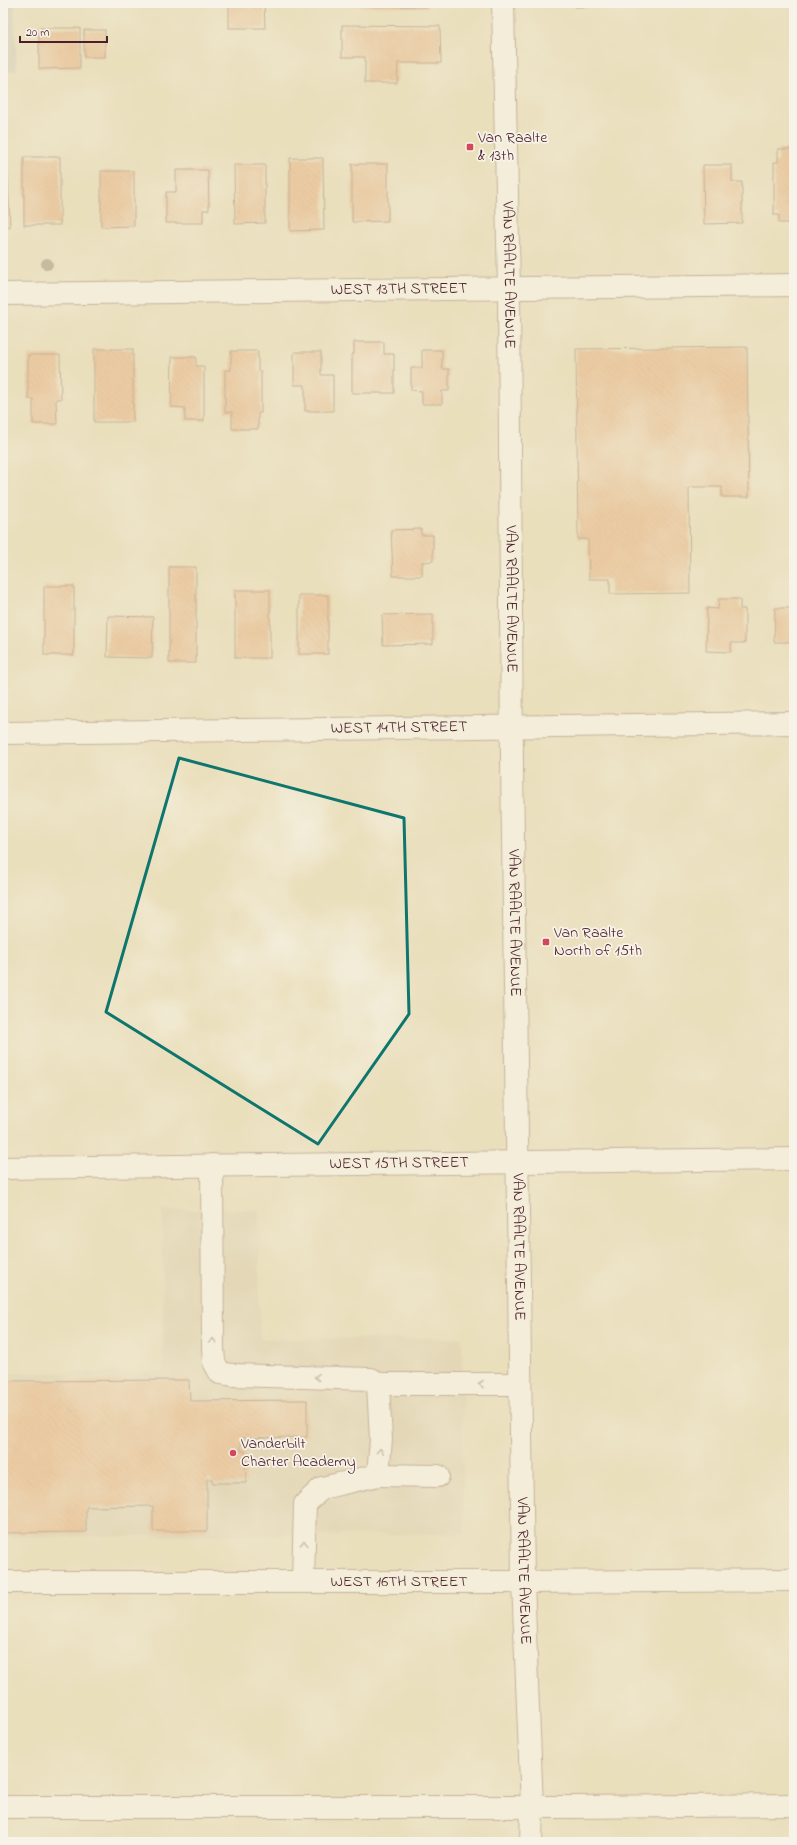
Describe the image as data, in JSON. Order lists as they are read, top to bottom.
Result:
{
  "streets": {
    "street": [
      "VAN RAALTE AVENUE",
      "WEST 13TH STREET",
      "WEST 14TH STREET",
      "WEST 15TH STREET",
      "WEST 16TH STREET"
    ]
  },
  "crossings": [
    ["VAN RAALTE AVENUE", "WEST 13TH STREET"],
    ["VAN RAALTE AVENUE", "WEST 14TH STREET"],
    ["VAN RAALTE AVENUE", "WEST 15TH STREET"],
    ["VAN RAALTE AVENUE", "WEST 16TH STREET"]
  ],
  "places": {
    "transit": ["Van Raalte & 13th", "Van Raalte North of 15th"],
    "other": ["Vanderbilt Charter Academy"]
  },
  "scale_bar": "20 m"
}
